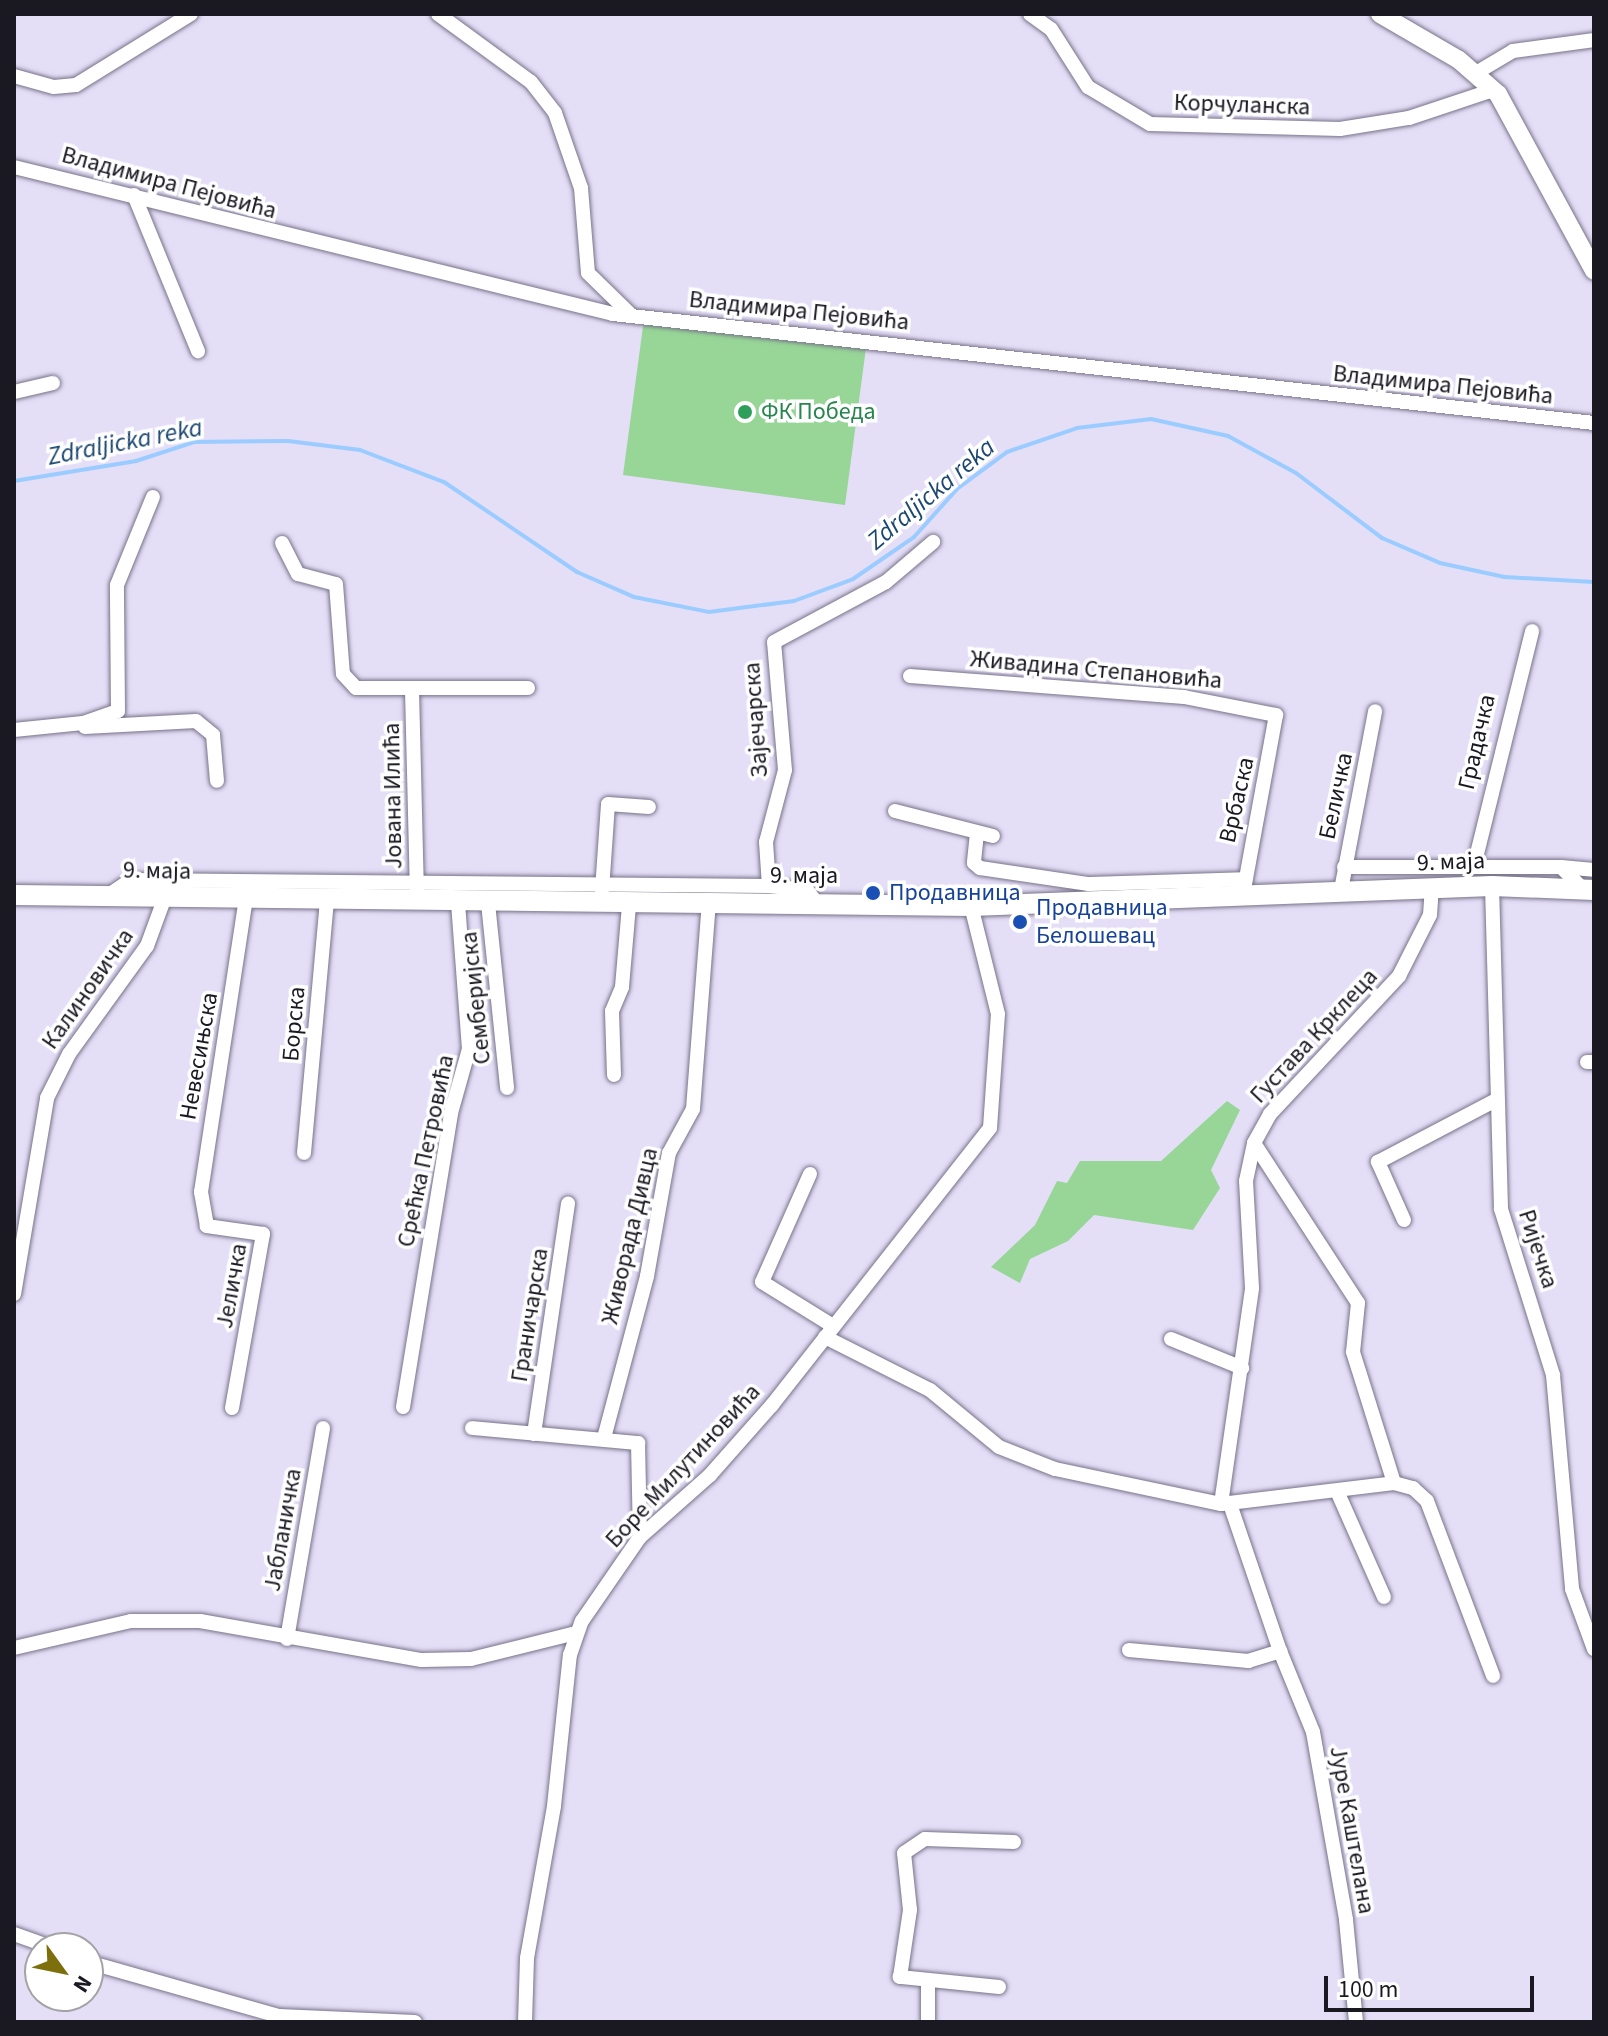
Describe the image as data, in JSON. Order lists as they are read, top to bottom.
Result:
{
  "streets": {
    "main road": ["9. маја"],
    "street": [
      "Корчуланска",
      "Владимира Пејовића",
      "Живадина Степановића",
      "Зајечарска",
      "Градачка",
      "Јована Илића",
      "Беличка",
      "Врбаска",
      "Калиновичка",
      "Семберијска",
      "Борска",
      "Густава Крклеца",
      "Невесињска",
      "Срећка Петровића",
      "Живорада Дивца",
      "Ријечка",
      "Јеличка",
      "Граничарска",
      "Боре Милутиновића",
      "Јабланичка",
      "Јуре Каштелана"
    ]
  },
  "crossings": [
    ["Живадина Степановића", "Врбаска"],
    ["Јована Илића", "9. маја"],
    ["Беличка", "9. маја"],
    ["Врбаска", "9. маја"],
    ["9. маја", "Калиновичка"],
    ["9. маја", "Семберијска"],
    ["9. маја", "Борска"],
    ["9. маја", "Густава Крклеца"],
    ["9. маја", "Невесињска"],
    ["9. маја", "Срећка Петровића"],
    ["9. маја", "Живорада Дивца"],
    ["9. маја", "Ријечка"],
    ["9. маја", "Боре Милутиновића"],
    ["Густава Крклеца", "Јуре Каштелана"],
    ["Невесињска", "Јеличка"]
  ],
  "water": ["Zdraljicka reka"],
  "places": ["ФК Победа", "Продавница", "Продавница Белошевац"],
  "scale_bar": "100 m",
  "north": "bottom right"
}
